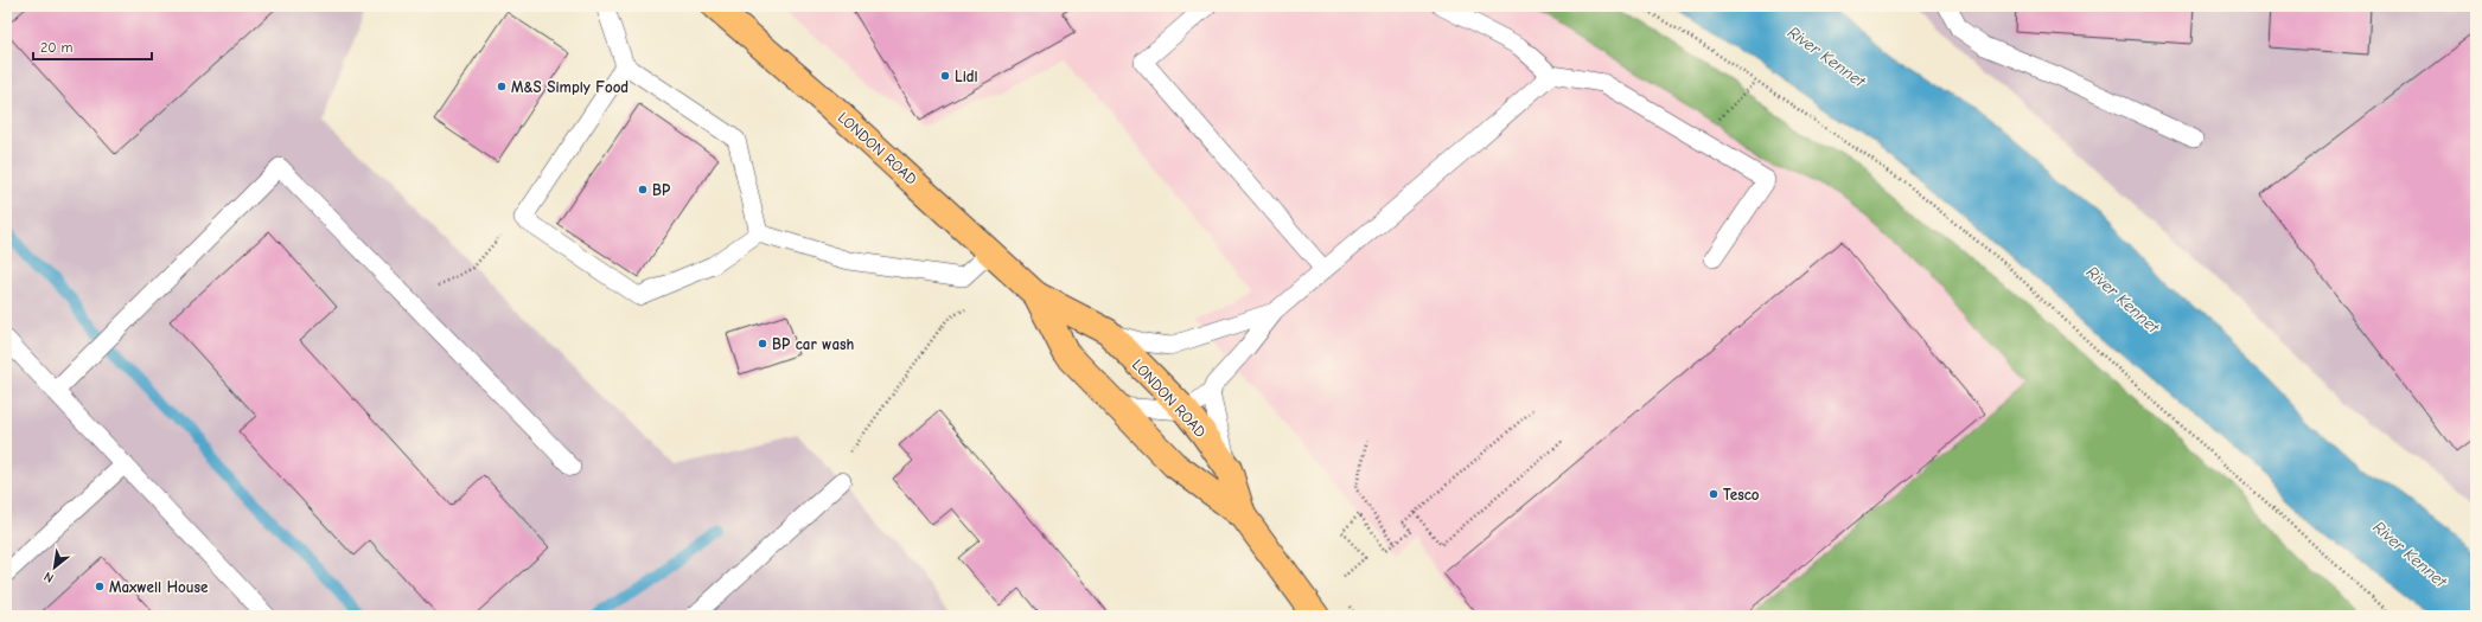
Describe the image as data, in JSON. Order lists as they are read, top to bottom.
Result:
{
  "streets": {
    "main road": ["LONDON ROAD"]
  },
  "water": ["River Kennet"],
  "places": [
    "Lidl",
    "M&S Simply Food",
    "BP",
    "BP car wash",
    "Tesco",
    "Maxwell House"
  ],
  "scale_bar": "20 m",
  "north": "bottom left"
}
